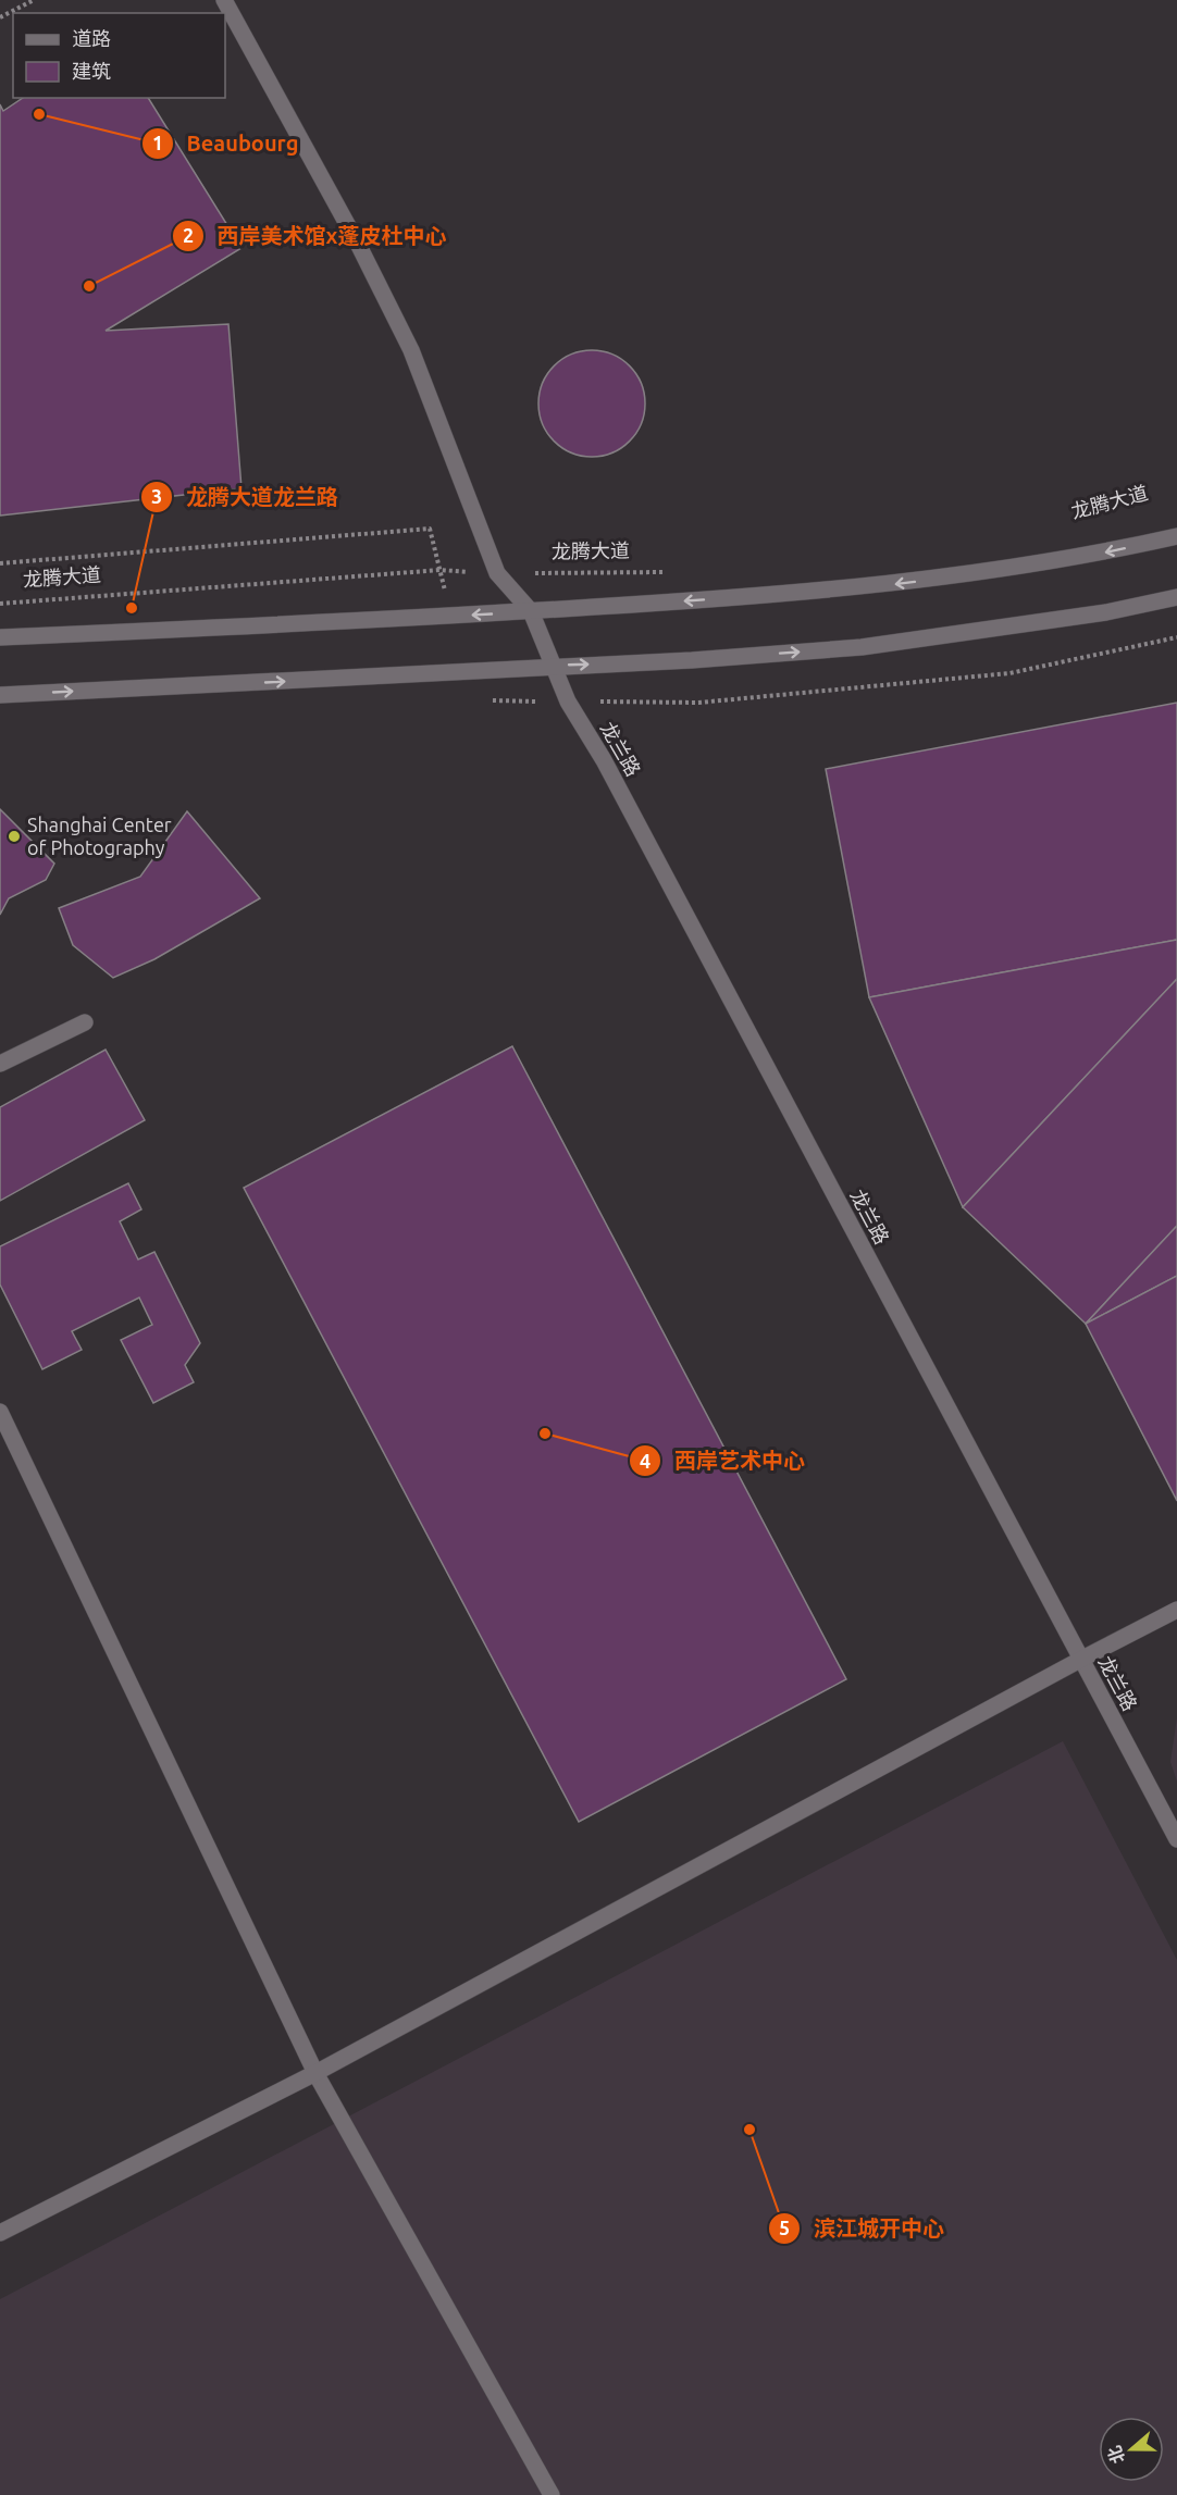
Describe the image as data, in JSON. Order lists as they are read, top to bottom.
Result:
{
  "streets": {
    "street": ["龙兰路"],
    "path": ["龙腾大道"]
  },
  "places": [
    "Beaubourg",
    "西岸美术馆x蓬皮杜中心",
    "龙腾大道龙兰路",
    "Shanghai Center of Photography",
    "西岸艺术中心",
    "滨江城开中心"
  ],
  "legend": ["道路", "建筑"],
  "north": "left"
}
